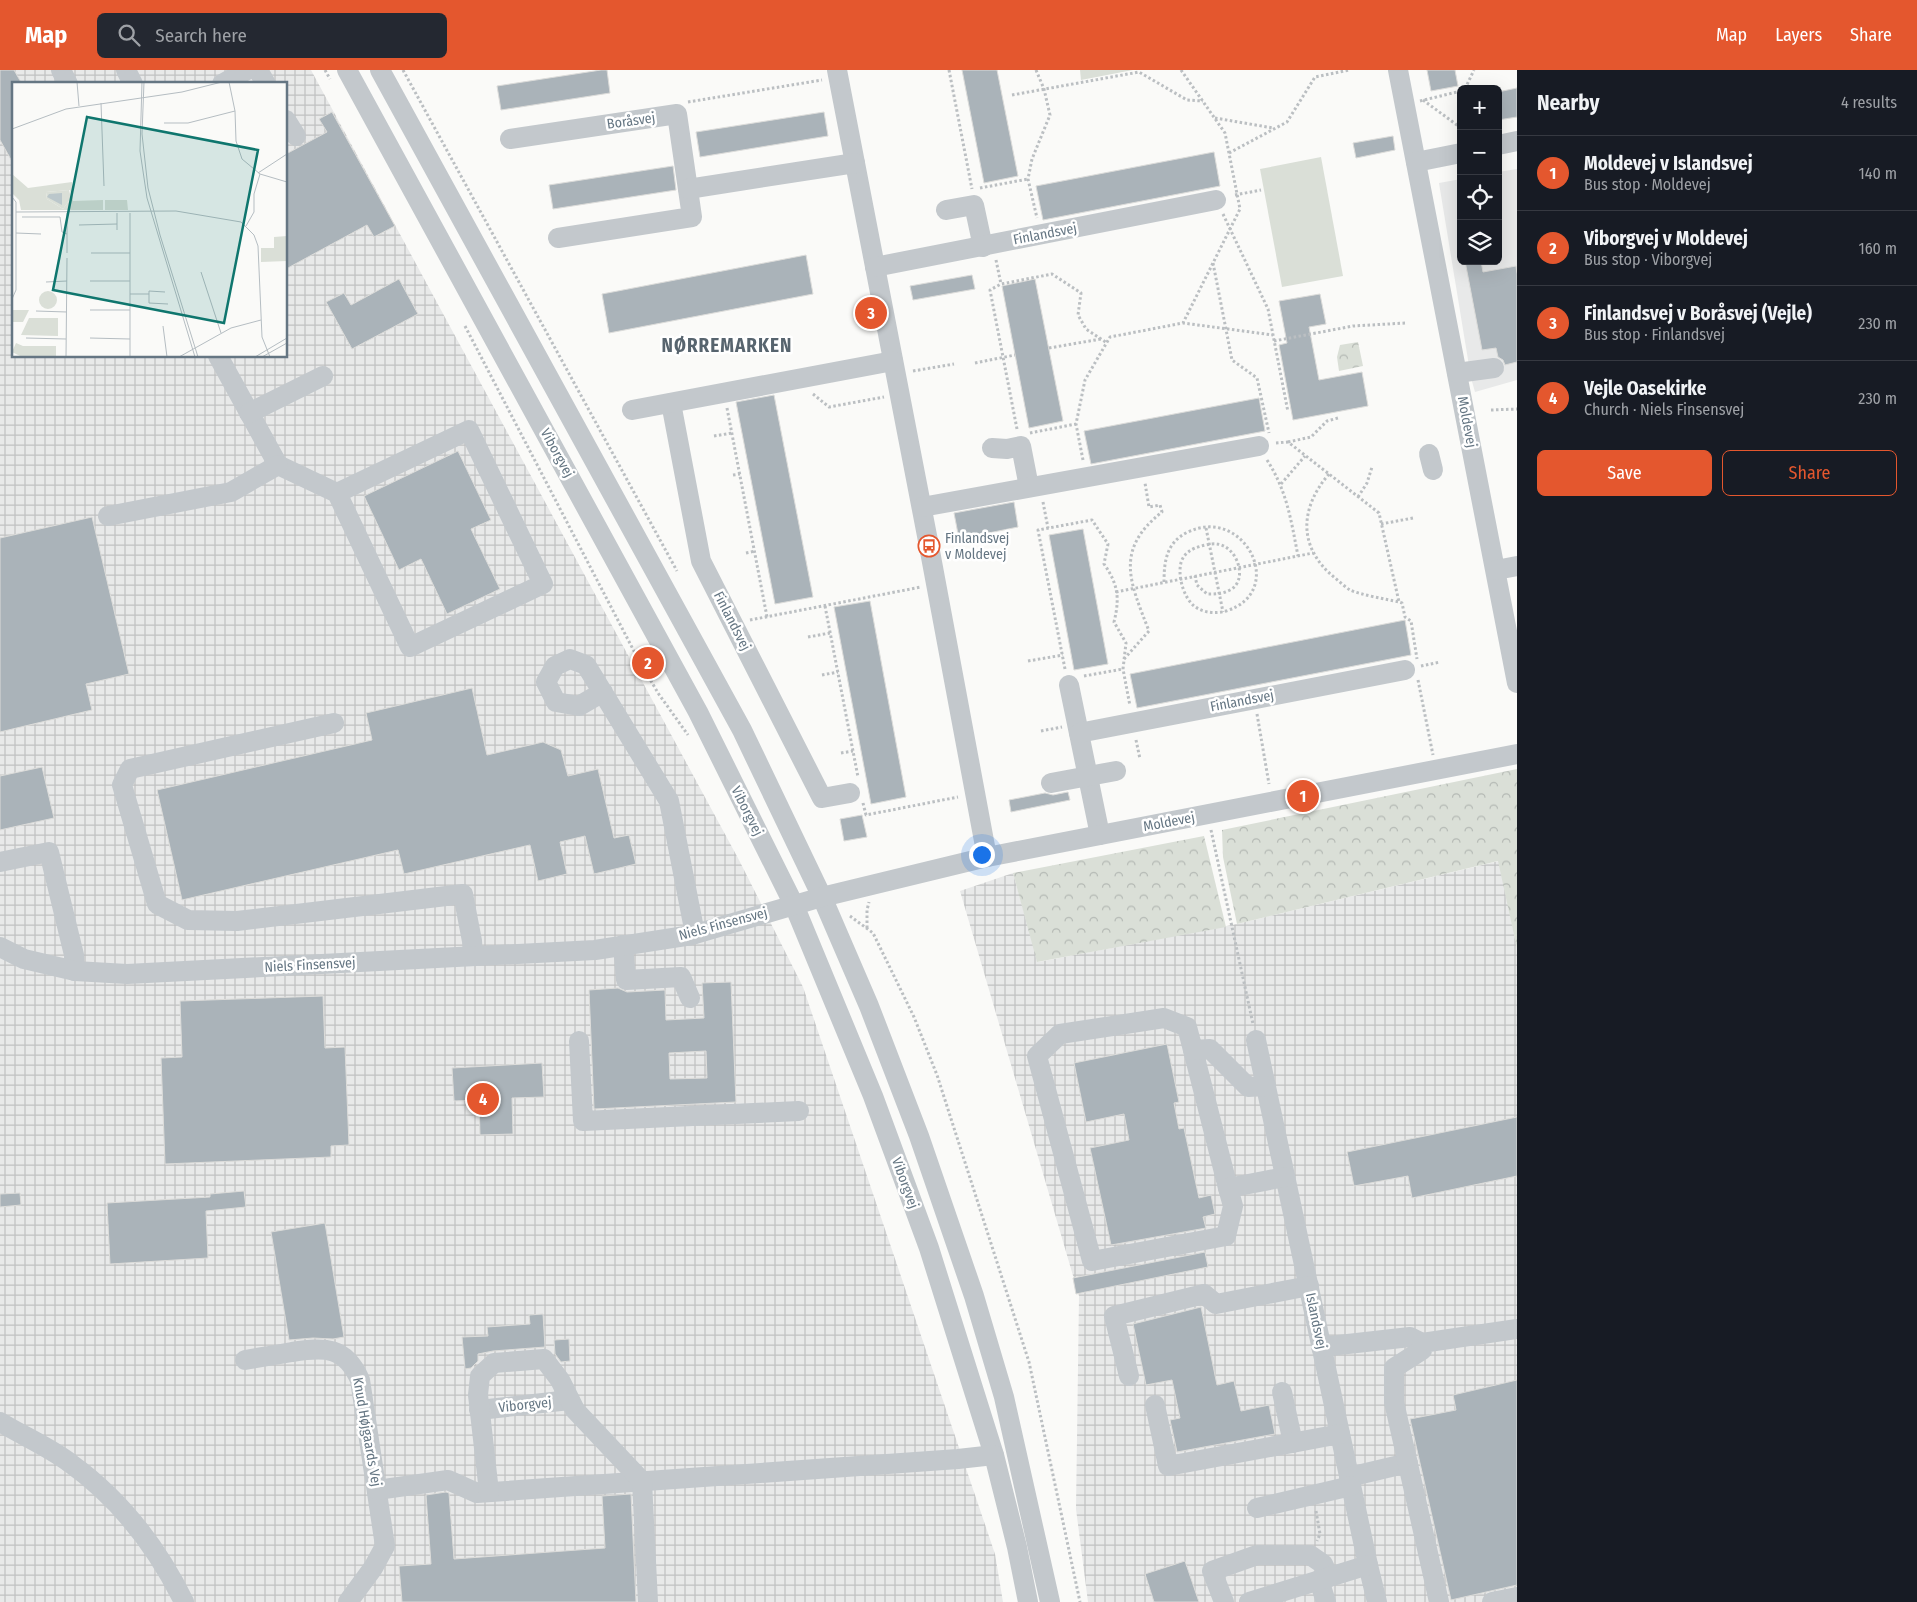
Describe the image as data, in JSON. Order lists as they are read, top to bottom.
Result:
{
  "streets": {
    "street": [
      "Boråsvej",
      "Finlandsvej",
      "Moldevej",
      "Viborgvej",
      "Niels Finsensvej",
      "Islandsvej",
      "Knud Højgaards Vej"
    ]
  },
  "crossings": [
    ["Moldevej", "Viborgvej"],
    ["Moldevej", "Niels Finsensvej"],
    ["Viborgvej", "Niels Finsensvej"]
  ],
  "districts": ["NØRREMARKEN"],
  "places": {
    "bus stop": ["Finlandsvej v Moldevej"]
  },
  "page": {
    "header": "Map",
    "search": "Search here",
    "nav": ["Map", "Layers", "Share"],
    "heading": ["Nearby", "4 results"],
    "map_buttons": ["+", "−"],
    "list": [
      {
        "mark": "1",
        "name": "Moldevej v Islandsvej",
        "note": "Bus stop · Moldevej",
        "value": "140 m"
      },
      {
        "mark": "2",
        "name": "Viborgvej v Moldevej",
        "note": "Bus stop · Viborgvej",
        "value": "160 m"
      },
      {
        "mark": "3",
        "name": "Finlandsvej v Boråsvej (Vejle)",
        "note": "Bus stop · Finlandsvej",
        "value": "230 m"
      },
      {
        "mark": "4",
        "name": "Vejle Oasekirke",
        "note": "Church · Niels Finsensvej",
        "value": "230 m"
      }
    ],
    "pins": [
      "3",
      "2",
      "1",
      "4"
    ],
    "buttons": ["Save", "Share"]
  }
}
